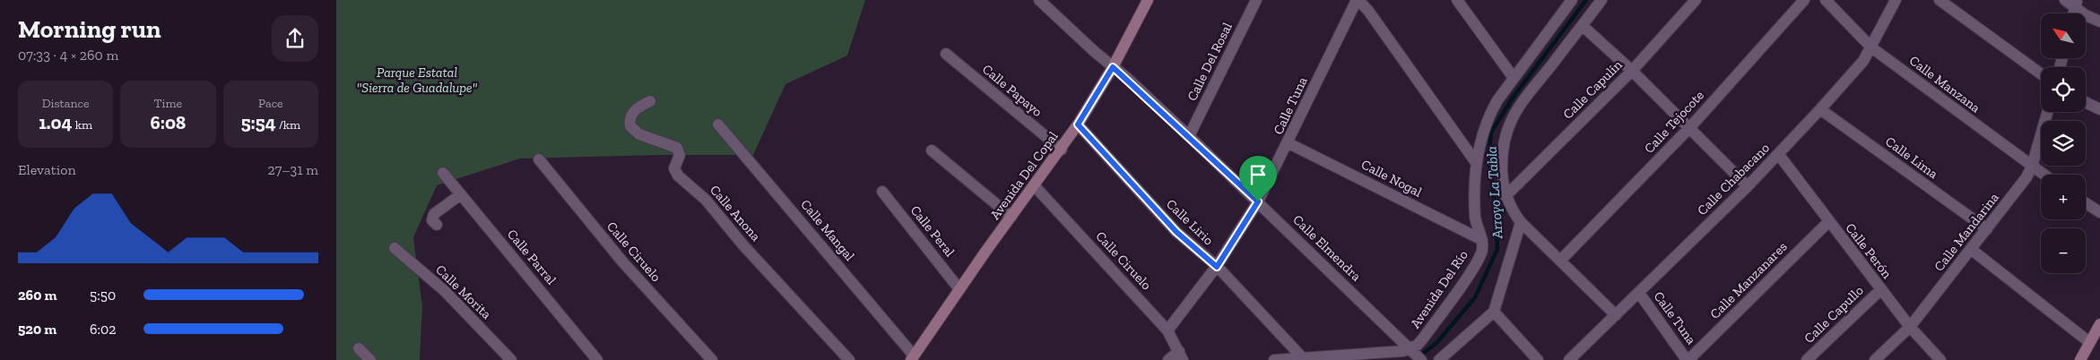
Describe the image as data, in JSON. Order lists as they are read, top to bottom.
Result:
{
  "streets": {
    "street": [
      "Calle Del Rosal",
      "Calle Manzana",
      "Calle Capulín",
      "Calle Papayo",
      "Calle Tuna",
      "Calle Tejocote",
      "Calle Lima",
      "Avenida Del Copal",
      "Calle Nogal",
      "Calle Chabacano",
      "Calle Anona",
      "Calle Lirio",
      "Calle Mangal",
      "Calle Peral",
      "Calle Mandarina",
      "Calle Elmendra",
      "Calle Perón",
      "Calle Ciruelo",
      "Calle Parral",
      "Calle Manzanares",
      "Avenida Del Río",
      "Calle Morita",
      "Calle Capullo"
    ]
  },
  "crossings": [
    ["Calle Del Rosal", "Calle Elmendra"],
    ["Calle Manzana", "Calle Chabacano"],
    ["Calle Manzana", "Calle Mandarina"],
    ["Calle Papayo", "Avenida Del Copal"],
    ["Calle Tuna", "Calle Nogal"],
    ["Calle Tuna", "Calle Chabacano"],
    ["Calle Tuna", "Calle Lirio"],
    ["Calle Tuna", "Calle Elmendra"],
    ["Calle Tuna", "Calle Ciruelo"],
    ["Calle Tuna", "Calle Manzanares"],
    ["Calle Tuna", "Avenida Del Río"],
    ["Calle Lima", "Calle Chabacano"],
    ["Calle Lima", "Calle Mandarina"],
    ["Avenida Del Copal", "Calle Lirio"],
    ["Avenida Del Copal", "Calle Mangal"],
    ["Avenida Del Copal", "Calle Peral"],
    ["Avenida Del Copal", "Calle Elmendra"],
    ["Avenida Del Copal", "Calle Ciruelo"],
    ["Calle Nogal", "Avenida Del Río"],
    ["Calle Chabacano", "Calle Perón"],
    ["Calle Lirio", "Avenida Del Río"],
    ["Calle Mandarina", "Calle Perón"],
    ["Calle Elmendra", "Avenida Del Río"],
    ["Calle Perón", "Calle Manzanares"],
    ["Calle Perón", "Calle Capullo"]
  ],
  "water": ["Arroyo La Tabla"],
  "parks": ["Parque Estatal \"Sierra de Guadalupe\""],
  "north": "top left",
  "page": {
    "heading": ["Morning run", "07:33 · 4 × 260 m"],
    "map_buttons": ["+", "−"],
    "stats": [
      ["Distance", "1.04 km"],
      ["Time", "6:08"],
      ["Pace", "5:54 /km"]
    ],
    "chart": ["Elevation", "27–31 m"],
    "list": [
      {
        "name": "260 m",
        "note": "5:50"
      },
      {
        "name": "520 m",
        "note": "6:02"
      }
    ]
  }
}
